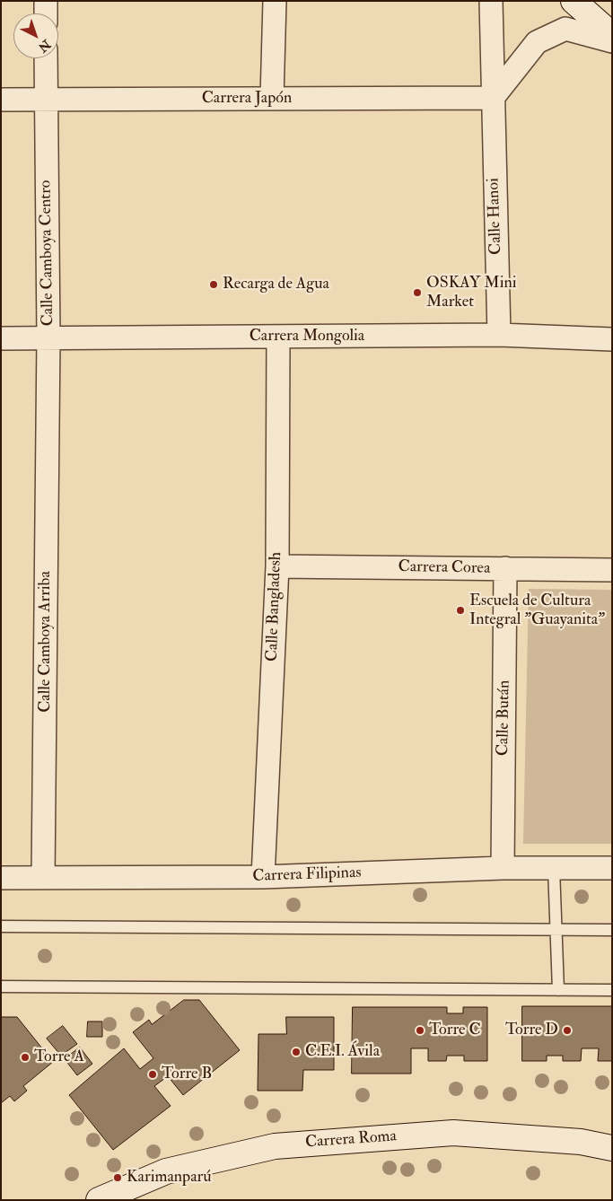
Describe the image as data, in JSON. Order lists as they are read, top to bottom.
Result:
{
  "streets": {
    "street": [
      "Carrera Japón",
      "Calle Hanoi",
      "Calle Camboya Centro",
      "Carrera Mongolia",
      "Carrera Corea",
      "Calle Bangladesh",
      "Calle Camboya Arriba",
      "Calle Bután",
      "Carrera Filipinas",
      "Carrera Roma"
    ]
  },
  "crossings": [
    ["Carrera Japón", "Calle Hanoi"],
    ["Carrera Japón", "Calle Camboya Centro"],
    ["Calle Hanoi", "Carrera Mongolia"],
    ["Calle Camboya Centro", "Carrera Mongolia"],
    ["Calle Camboya Centro", "Calle Camboya Arriba"],
    ["Carrera Mongolia", "Calle Bangladesh"],
    ["Carrera Corea", "Calle Bangladesh"],
    ["Carrera Corea", "Calle Bután"],
    ["Calle Bangladesh", "Carrera Filipinas"],
    ["Calle Camboya Arriba", "Carrera Filipinas"],
    ["Calle Bután", "Carrera Filipinas"]
  ],
  "places": [
    "Recarga de Agua",
    "OSKAY Mini Market",
    "Escuela de Cultura Integral \"Guayanita\"",
    "Torre C",
    "Torre D",
    "C.E.I. Ávila",
    "Torre A",
    "Torre B",
    "Karimanparú"
  ],
  "north": "bottom right"
}
